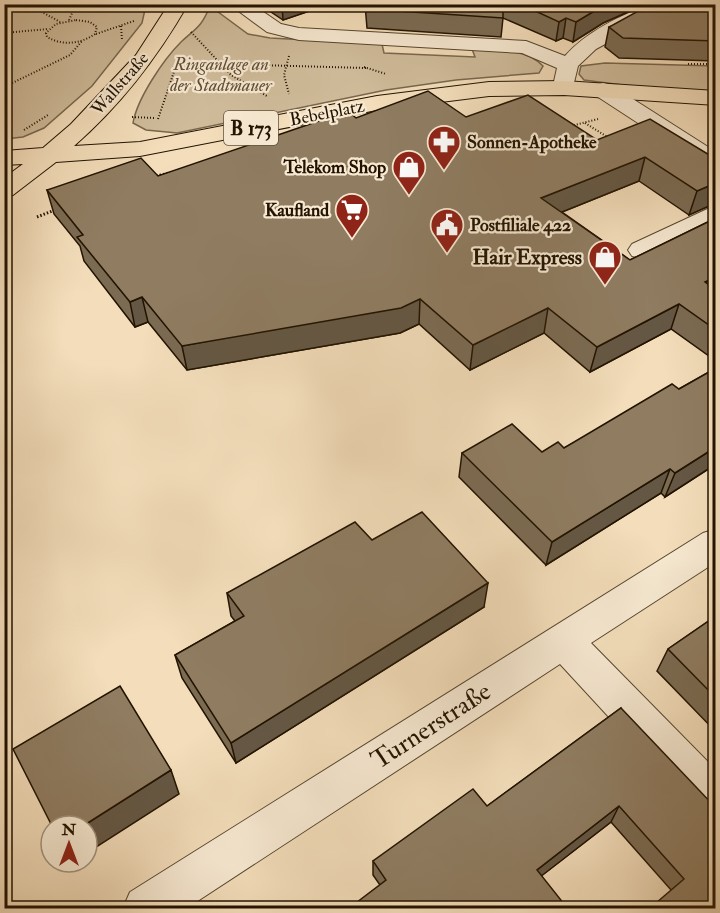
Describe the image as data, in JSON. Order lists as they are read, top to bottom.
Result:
{
  "streets": {
    "main road": ["Wallstraße", "Bebelplatz", "B 173"],
    "street": ["Turnerstraße"]
  },
  "crossings": [
    ["Wallstraße", "Bebelplatz"],
    ["Wallstraße", "B 173"],
    ["Bebelplatz", "B 173"]
  ],
  "parks": ["Ringanlage an der Stadtmauer"],
  "places": {
    "pharmacy": ["Sonnen-Apotheke"],
    "shop": ["Telekom Shop", "Hair Express"],
    "supermarket": ["Kaufland"],
    "public building": ["Postfiliale 422"]
  },
  "north": "top"
}
